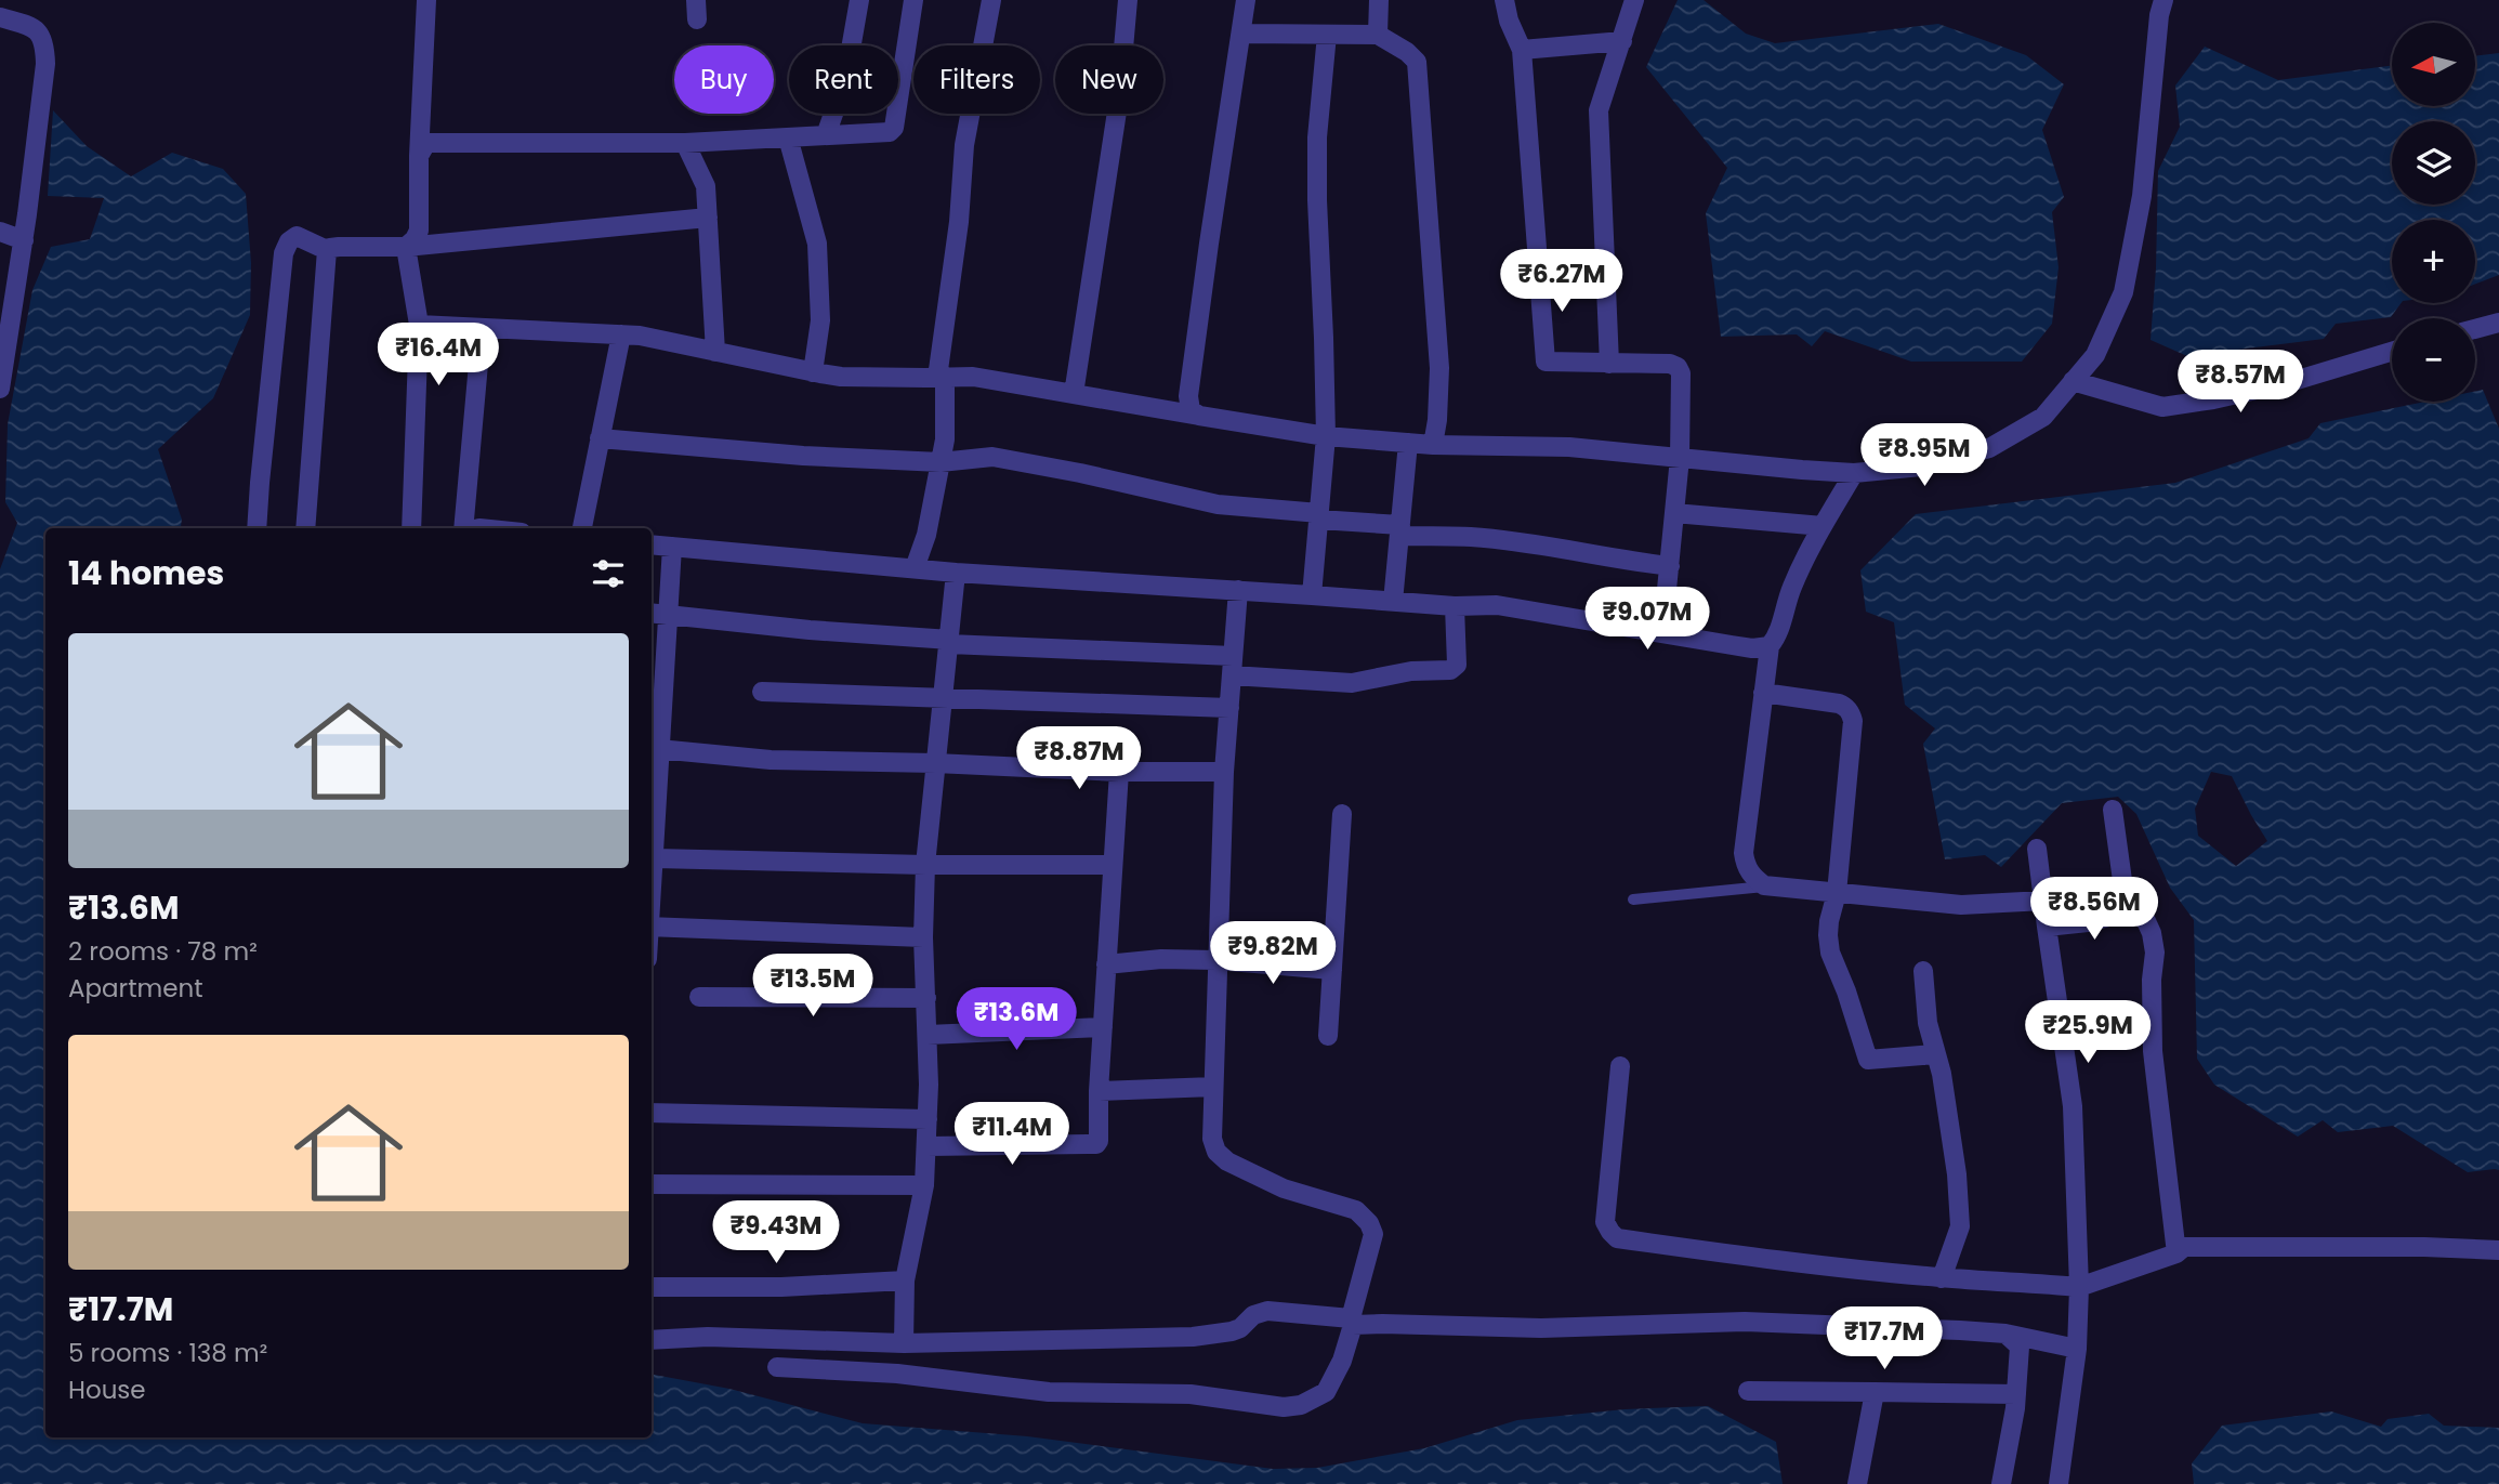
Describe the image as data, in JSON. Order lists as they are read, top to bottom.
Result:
{
  "north": "left",
  "page": {
    "map_buttons": ["+", "−"],
    "chip": [
      "Buy",
      "Rent",
      "Filters",
      "New"
    ],
    "price": [
      "₹6.27M",
      "₹16.4M",
      "₹8.57M",
      "₹8.95M",
      "₹9.07M",
      "₹8.87M",
      "₹8.56M",
      "₹9.82M",
      "₹13.5M",
      "₹13.6M",
      "₹25.9M",
      "₹11.4M",
      "₹9.43M",
      "₹17.7M"
    ],
    "heading": "14 homes",
    "list": [
      {
        "name": "₹13.6M",
        "note": "2 rooms · 78 m² · Apartment"
      },
      {
        "name": "₹17.7M",
        "note": "5 rooms · 138 m² · House"
      }
    ]
  }
}
